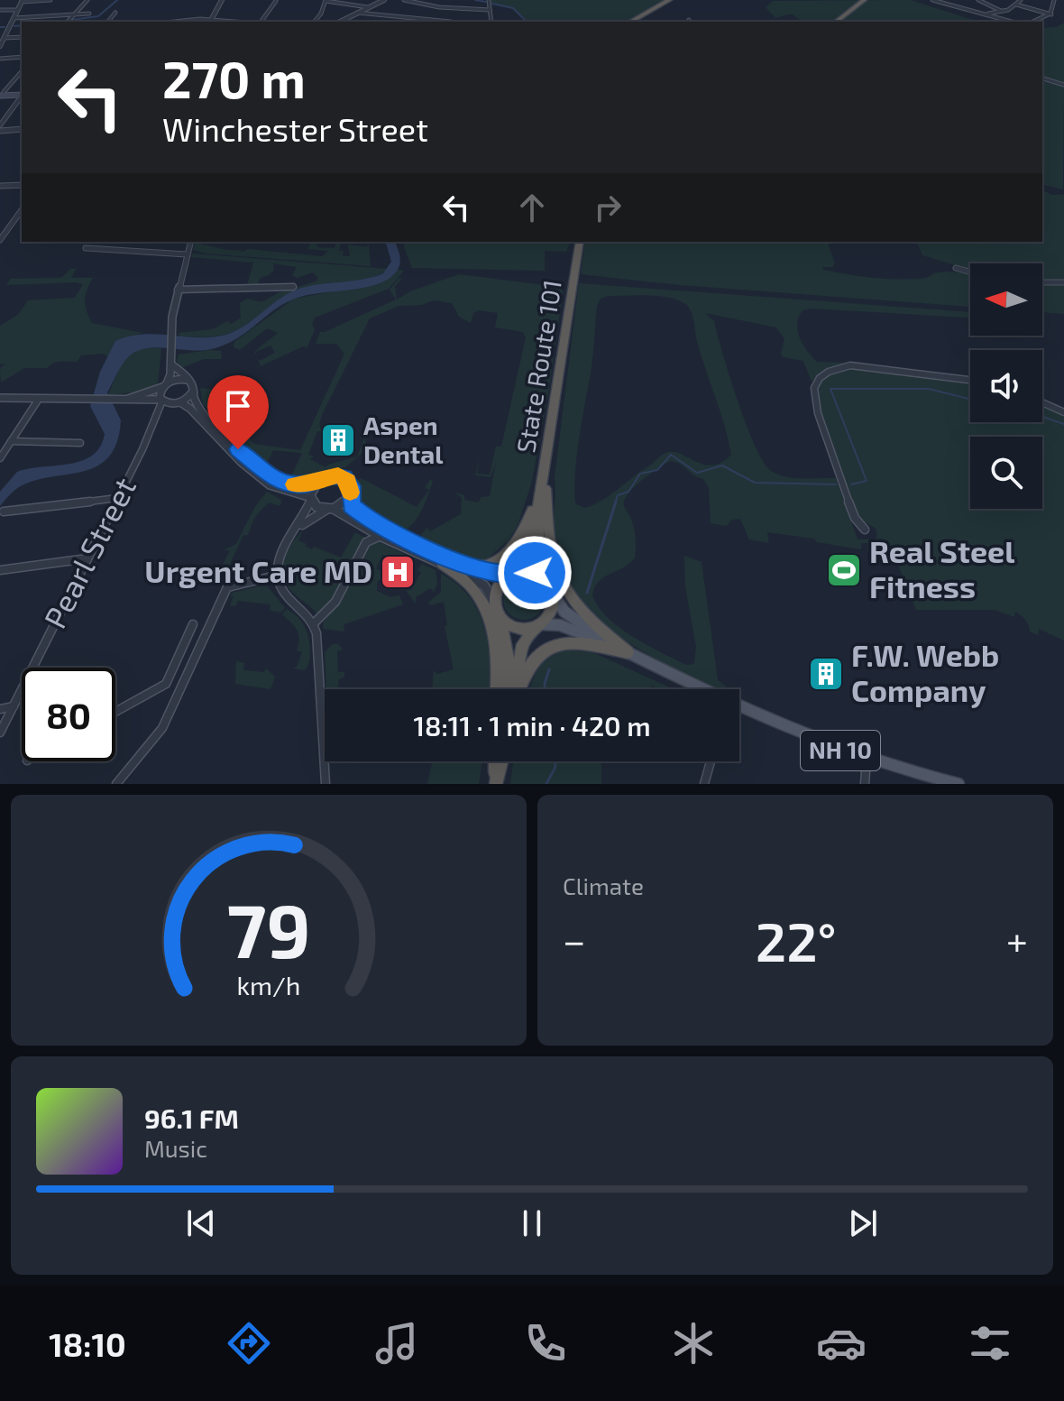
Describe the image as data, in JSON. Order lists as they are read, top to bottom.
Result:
{
  "streets": {
    "highway": ["State Route 101"],
    "main road": ["NH 10"],
    "street": ["Pearl Street"]
  },
  "crossings": [
    ["State Route 101", "NH 10"]
  ],
  "places": {
    "building": ["Aspen Dental", "F.W. Webb Company"],
    "sports": ["Real Steel Fitness"],
    "hospital": ["Urgent Care MD"]
  },
  "north": "left",
  "page": {
    "turn": ["270 m", "Winchester Street"],
    "limit": "80",
    "trip": "18:11 · 1 min · 420 m",
    "tile": "Climate",
    "heat": ["−", "22°", "+"],
    "song": ["96.1 FM", "Music"],
    "tabs": "18:10",
    "gauge": ["79", "km/h"]
  }
}
